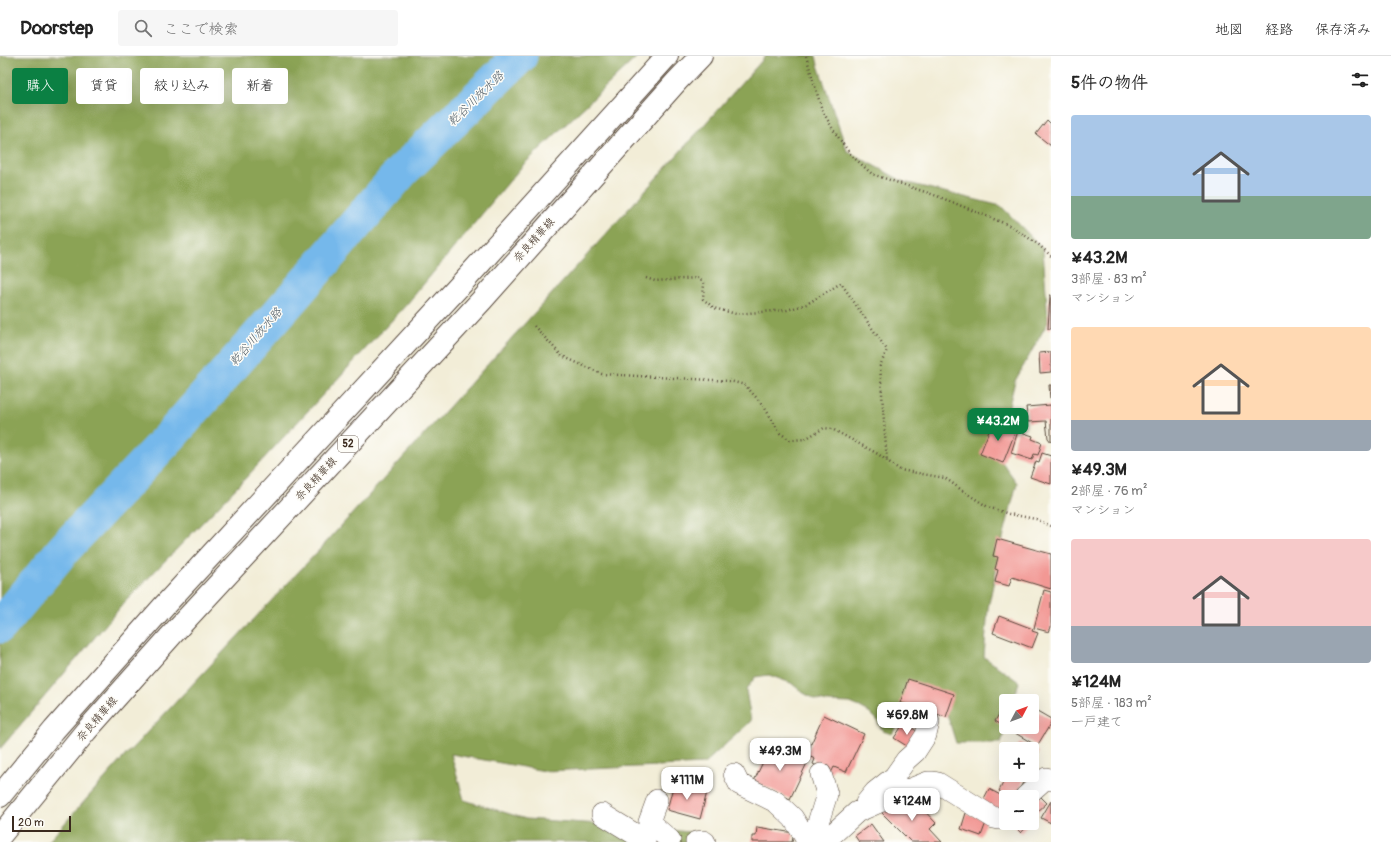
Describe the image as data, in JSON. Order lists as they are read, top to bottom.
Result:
{
  "streets": {
    "main road": ["奈良精華線", "52"]
  },
  "water": ["乾谷川放水路"],
  "scale_bar": "20 m",
  "north": "top right",
  "page": {
    "header": "Doorstep",
    "search": "ここで検索",
    "nav": ["地図", "経路", "保存済み"],
    "heading": "5件の物件",
    "chip": [
      "購入",
      "賃貸",
      "絞り込み",
      "新着"
    ],
    "list": [
      {
        "name": "¥43.2M",
        "note": "3部屋 · 83 m² · マンション"
      },
      {
        "name": "¥49.3M",
        "note": "2部屋 · 76 m² · マンション"
      },
      {
        "name": "¥124M",
        "note": "5部屋 · 183 m² · 一戸建て"
      }
    ],
    "price": [
      "¥43.2M",
      "¥69.8M",
      "¥49.3M",
      "¥111M",
      "¥124M"
    ],
    "map_buttons": ["+", "−"],
    "scale": "20 m"
  }
}
